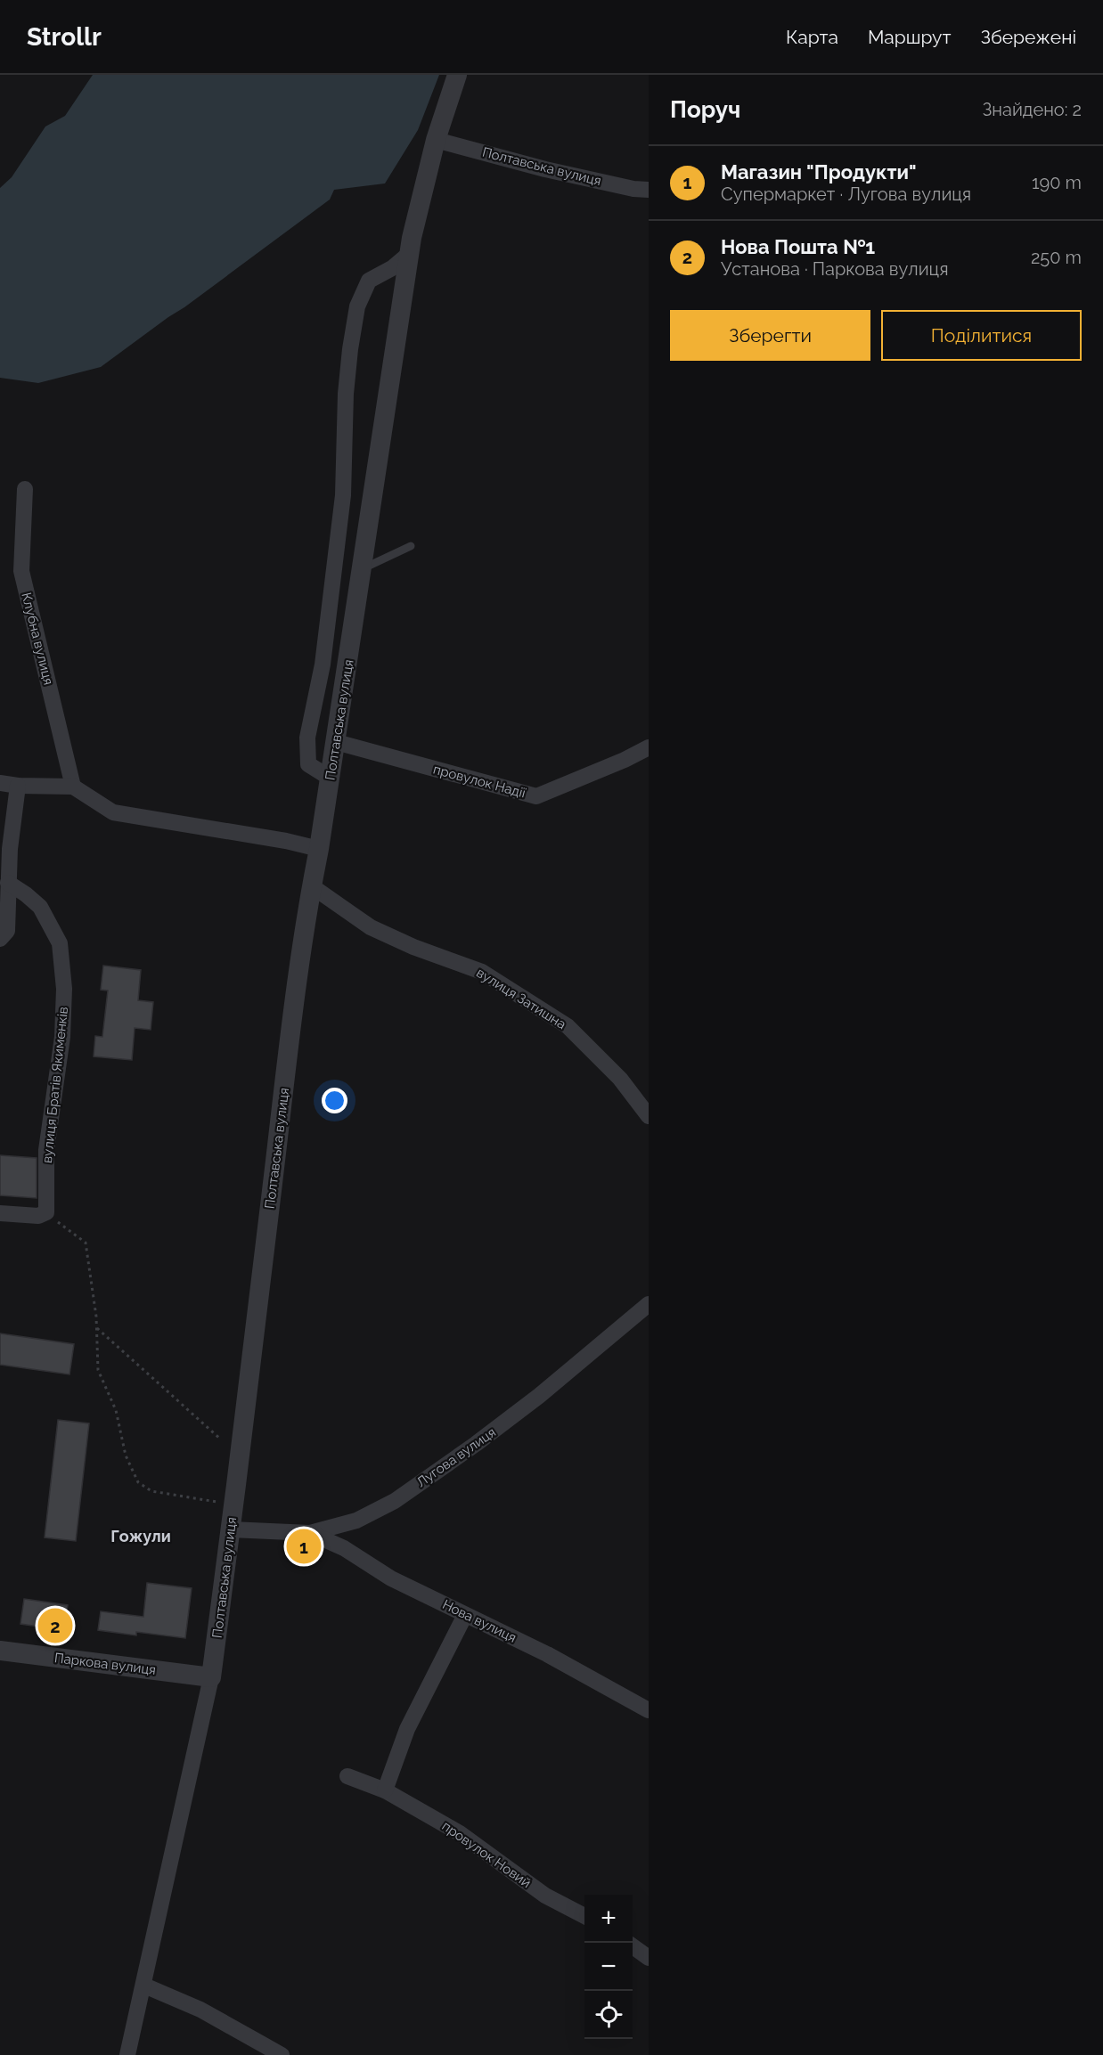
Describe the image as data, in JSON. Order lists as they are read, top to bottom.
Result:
{
  "streets": {
    "street": [
      "Полтавська вулиця",
      "Клубна вулиця",
      "провулок Надії",
      "вулиця Затишна",
      "вулиця Братів Якименків",
      "Лугова вулиця",
      "Нова вулиця",
      "Паркова вулиця",
      "провулок Новий"
    ]
  },
  "crossings": [
    ["Полтавська вулиця", "провулок Надії"],
    ["Полтавська вулиця", "вулиця Затишна"],
    ["Полтавська вулиця", "Лугова вулиця"],
    ["Полтавська вулиця", "Паркова вулиця"],
    ["Лугова вулиця", "Нова вулиця"]
  ],
  "districts": ["Гожули"],
  "page": {
    "header": "Strollr",
    "nav": ["Карта", "Маршрут", "Збережені"],
    "heading": ["Поруч", "Знайдено: 2"],
    "list": [
      {
        "mark": "1",
        "name": "Магазин \"Продукти\"",
        "note": "Супермаркет · Лугова вулиця",
        "value": "190 m"
      },
      {
        "mark": "2",
        "name": "Нова Пошта №1",
        "note": "Установа · Паркова вулиця",
        "value": "250 m"
      }
    ],
    "buttons": ["Зберегти", "Поділитися"],
    "pins": ["1", "2"],
    "map_buttons": ["+", "−"]
  }
}
